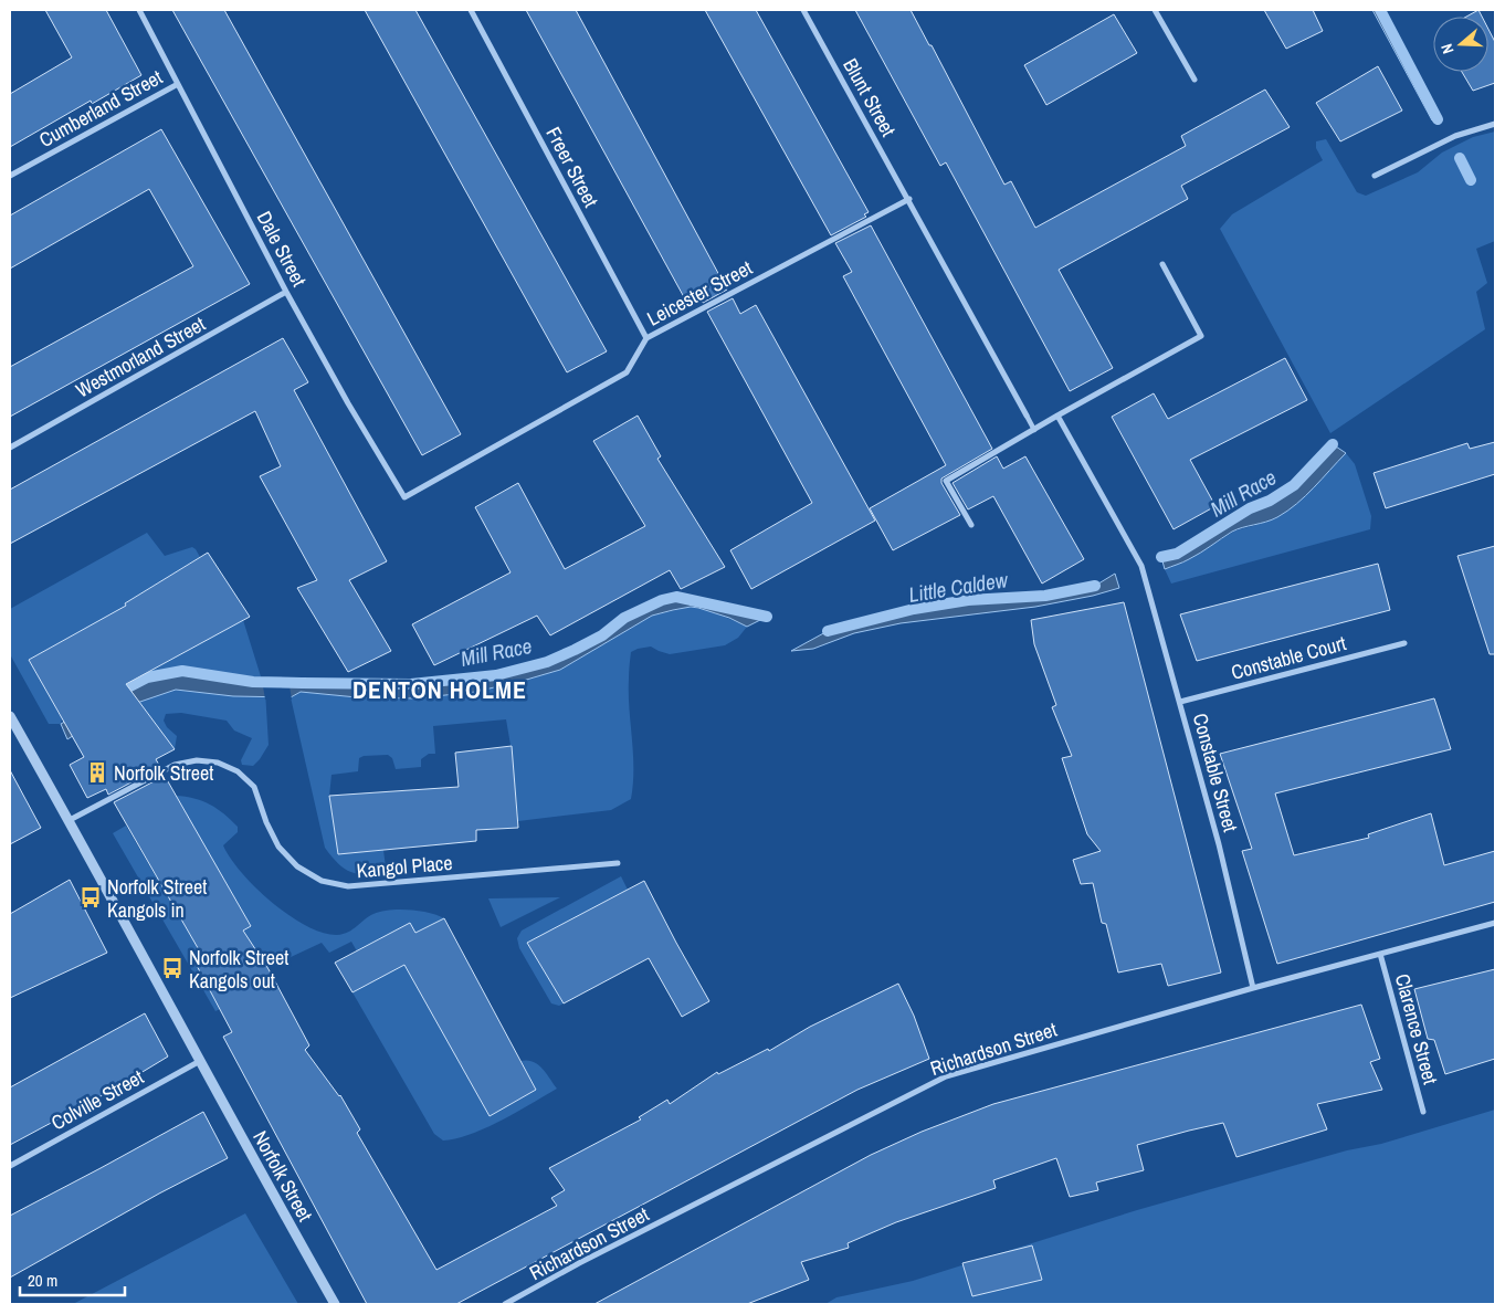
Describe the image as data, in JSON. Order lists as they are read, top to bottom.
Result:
{
  "streets": {
    "street": [
      "Blunt Street",
      "Cumberland Street",
      "Freer Street",
      "Dale Street",
      "Leicester Street",
      "Westmorland Street",
      "Constable Court",
      "Constable Street",
      "Kangol Place",
      "Clarence Street",
      "Richardson Street",
      "Colville Street",
      "Norfolk Street"
    ]
  },
  "crossings": [
    ["Blunt Street", "Leicester Street"],
    ["Cumberland Street", "Dale Street"],
    ["Freer Street", "Leicester Street"],
    ["Dale Street", "Leicester Street"],
    ["Dale Street", "Westmorland Street"],
    ["Constable Court", "Constable Street"],
    ["Constable Street", "Richardson Street"],
    ["Kangol Place", "Norfolk Street"],
    ["Clarence Street", "Richardson Street"],
    ["Colville Street", "Norfolk Street"]
  ],
  "districts": ["DENTON HOLME"],
  "water": ["Mill Race", "Little Caldew"],
  "places": {
    "building": ["Norfolk Street"],
    "bus stop": ["Norfolk Street Kangols in", "Norfolk Street Kangols out"]
  },
  "scale_bar": "20 m",
  "north": "left"
}
